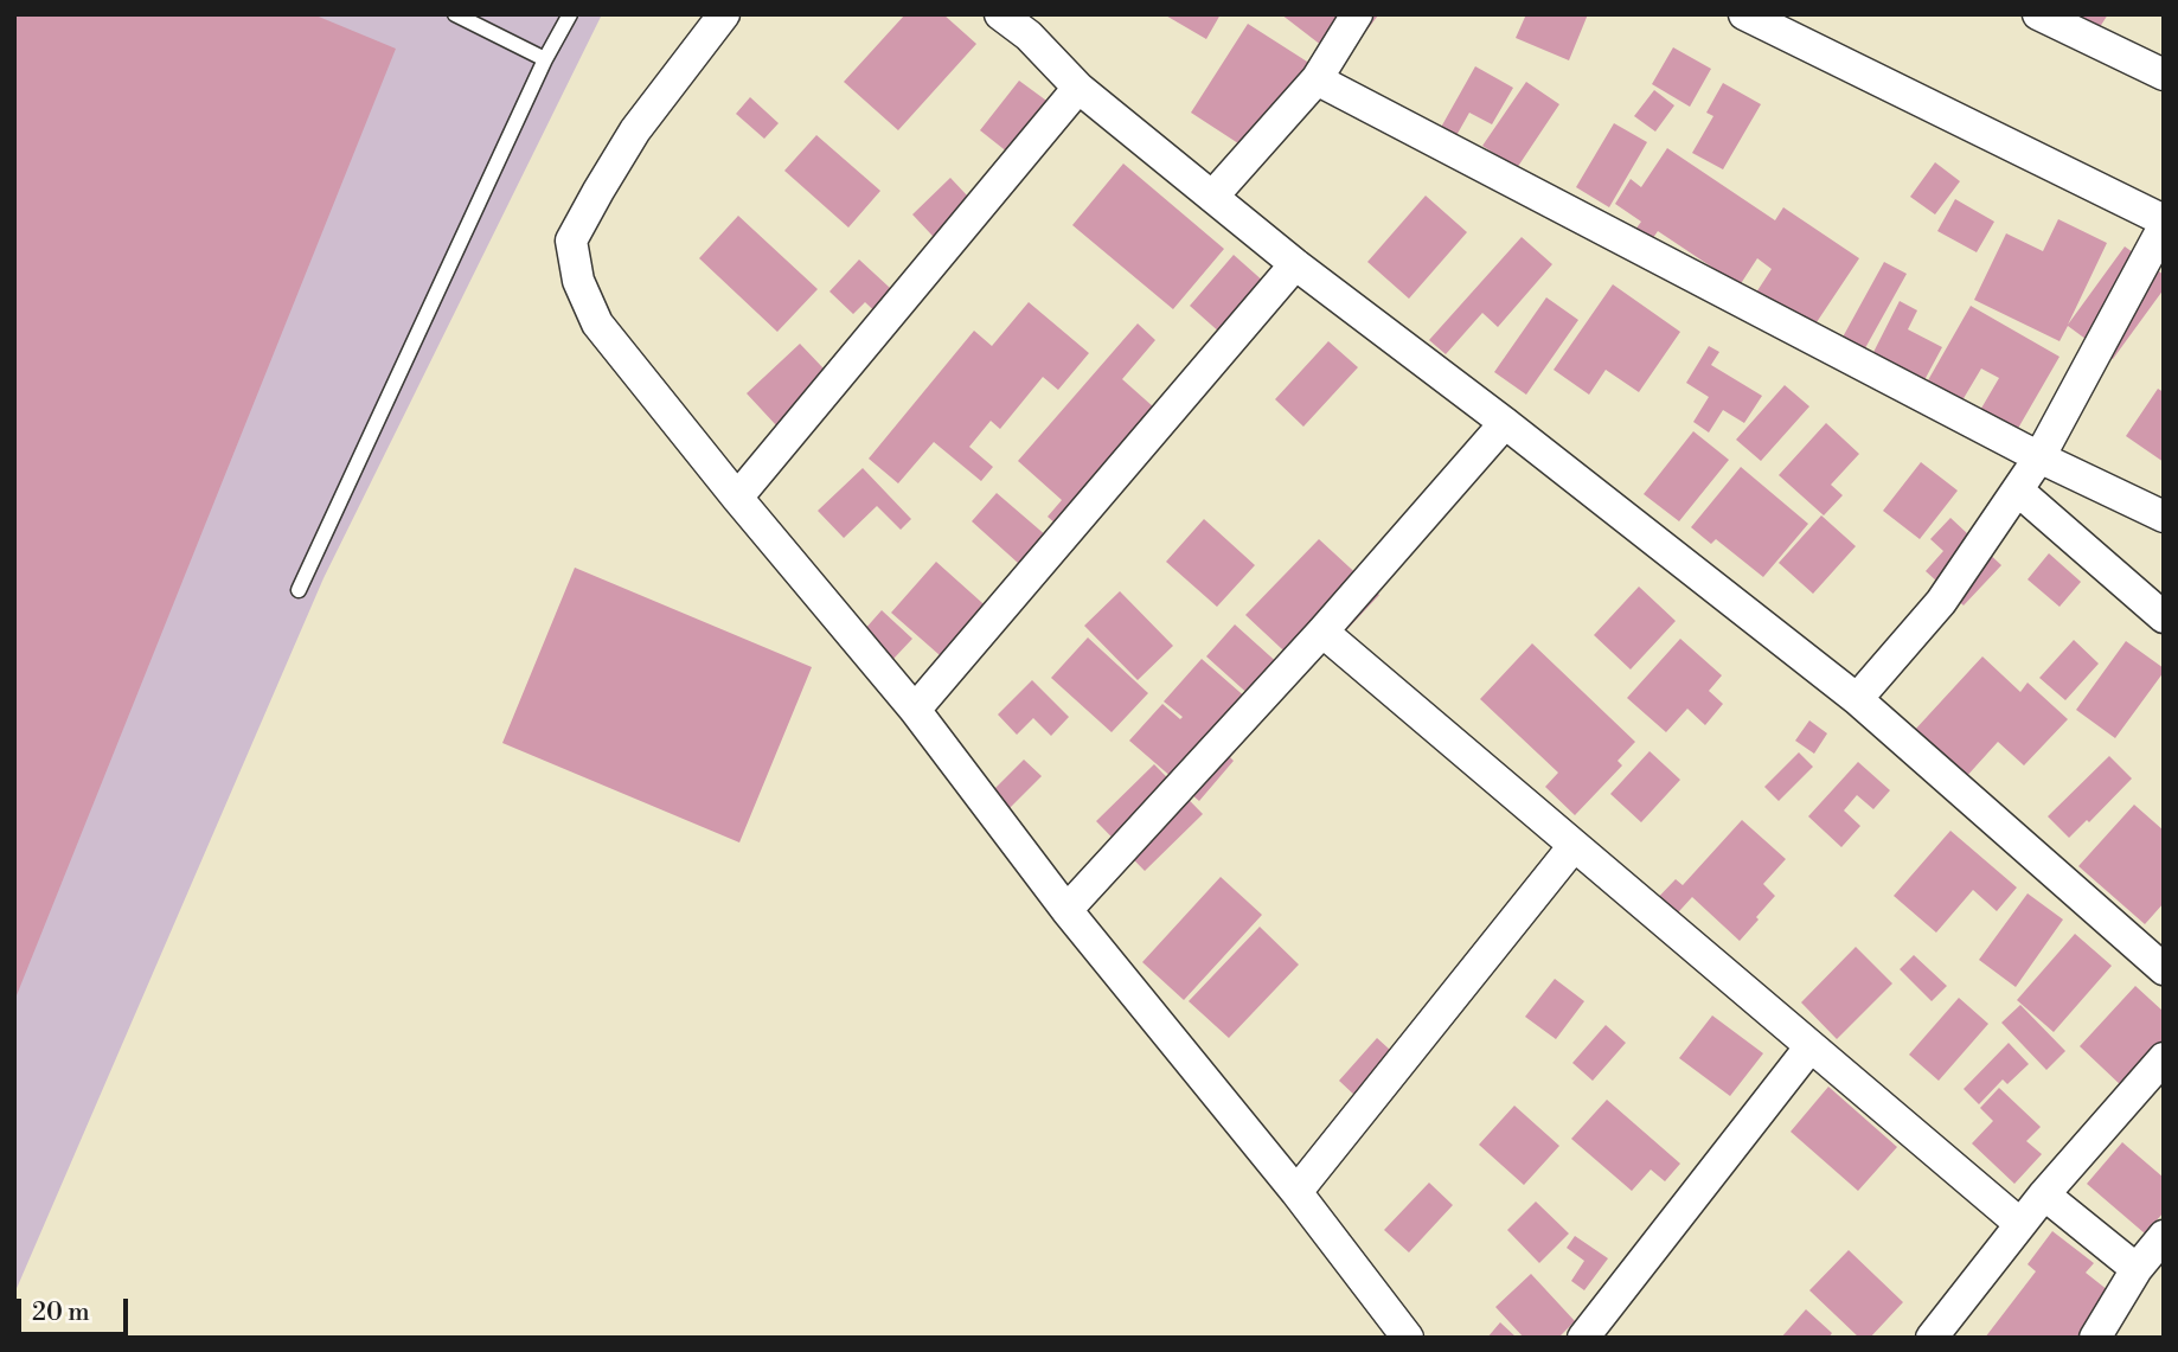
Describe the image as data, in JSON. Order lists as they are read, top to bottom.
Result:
{
  "scale_bar": "20 m"
}
